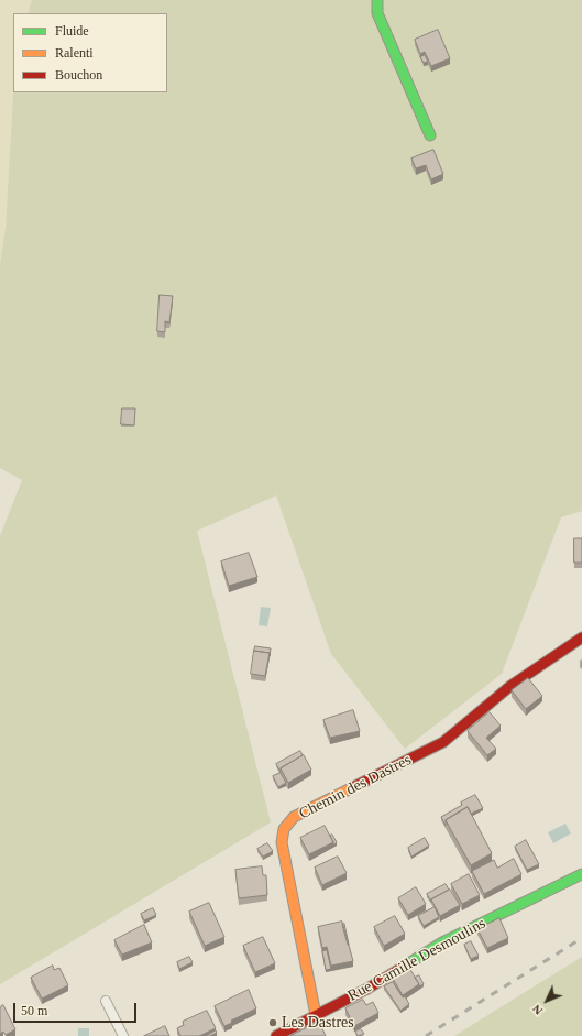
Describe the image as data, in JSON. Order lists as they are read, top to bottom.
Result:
{
  "streets": {
    "street": ["Chemin des Dastres", "Rue Camille Desmoulins"]
  },
  "crossings": [
    ["Chemin des Dastres", "Rue Camille Desmoulins"]
  ],
  "places": ["Les Dastres"],
  "legend": ["Fluide", "Ralenti", "Bouchon"],
  "scale_bar": "50 m",
  "north": "bottom left"
}
